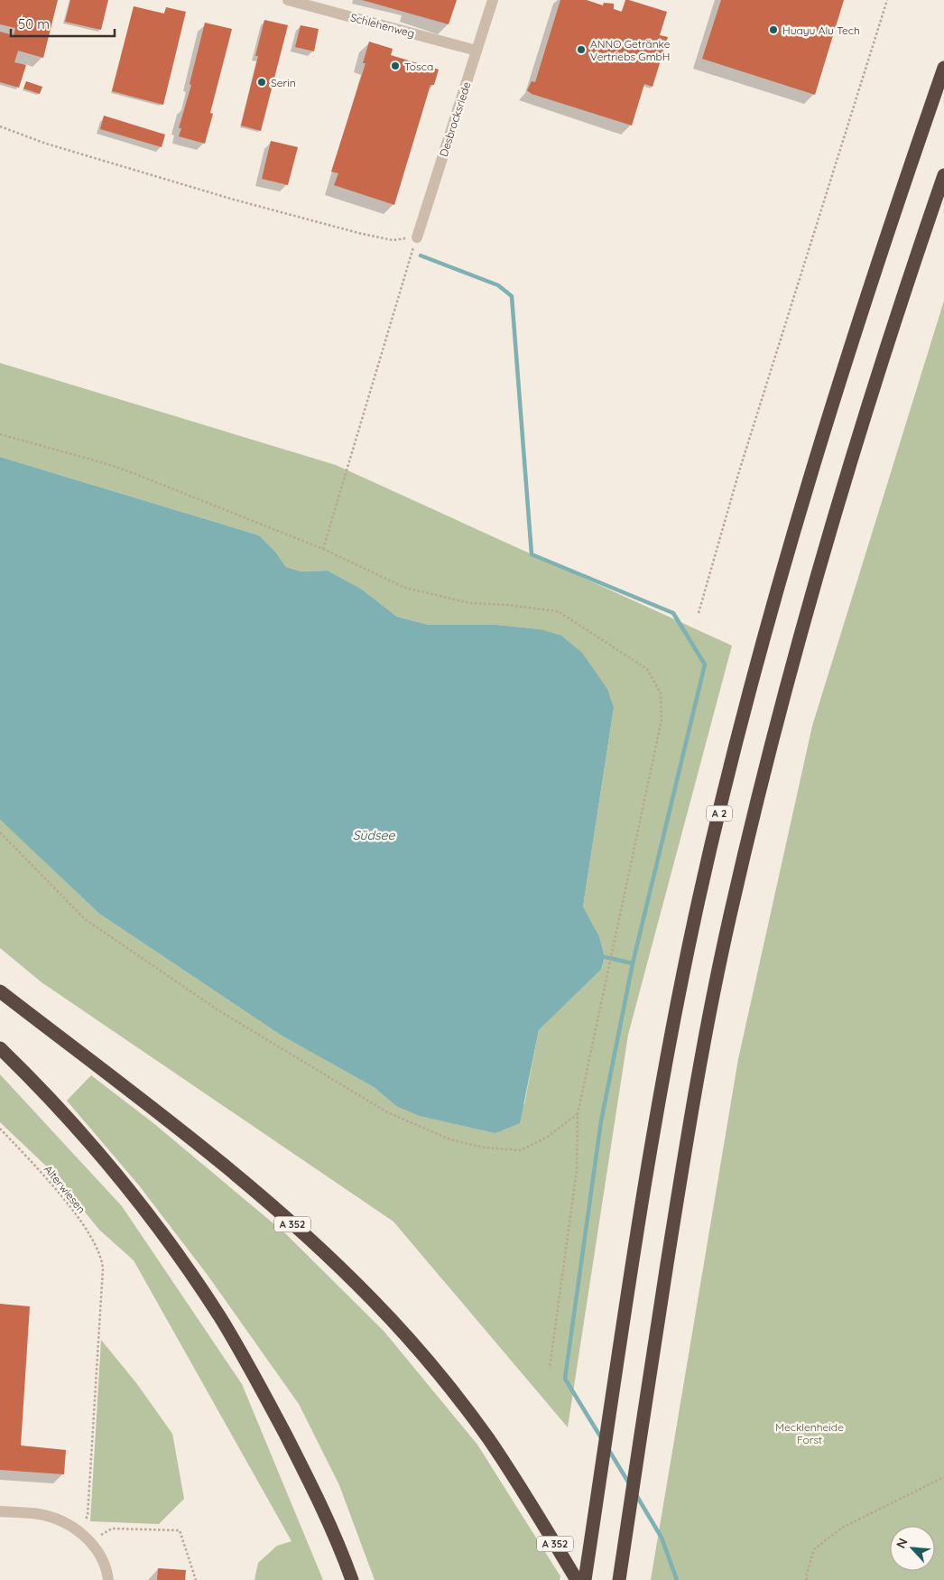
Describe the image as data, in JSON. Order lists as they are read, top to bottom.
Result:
{
  "streets": {
    "highway": ["A 2", "A 352"],
    "street": ["Schlehenweg", "Desbrocksriede"],
    "path": ["Alterwiesen"]
  },
  "crossings": [
    ["Schlehenweg", "Desbrocksriede"]
  ],
  "water": ["Südsee"],
  "parks": ["Mecklenheide Forst"],
  "places": [
    "Huayu Alu Tech",
    "ANNO Getränke Vertriebs GmbH",
    "Tosca",
    "Serin"
  ],
  "scale_bar": "50 m",
  "north": "top left"
}
